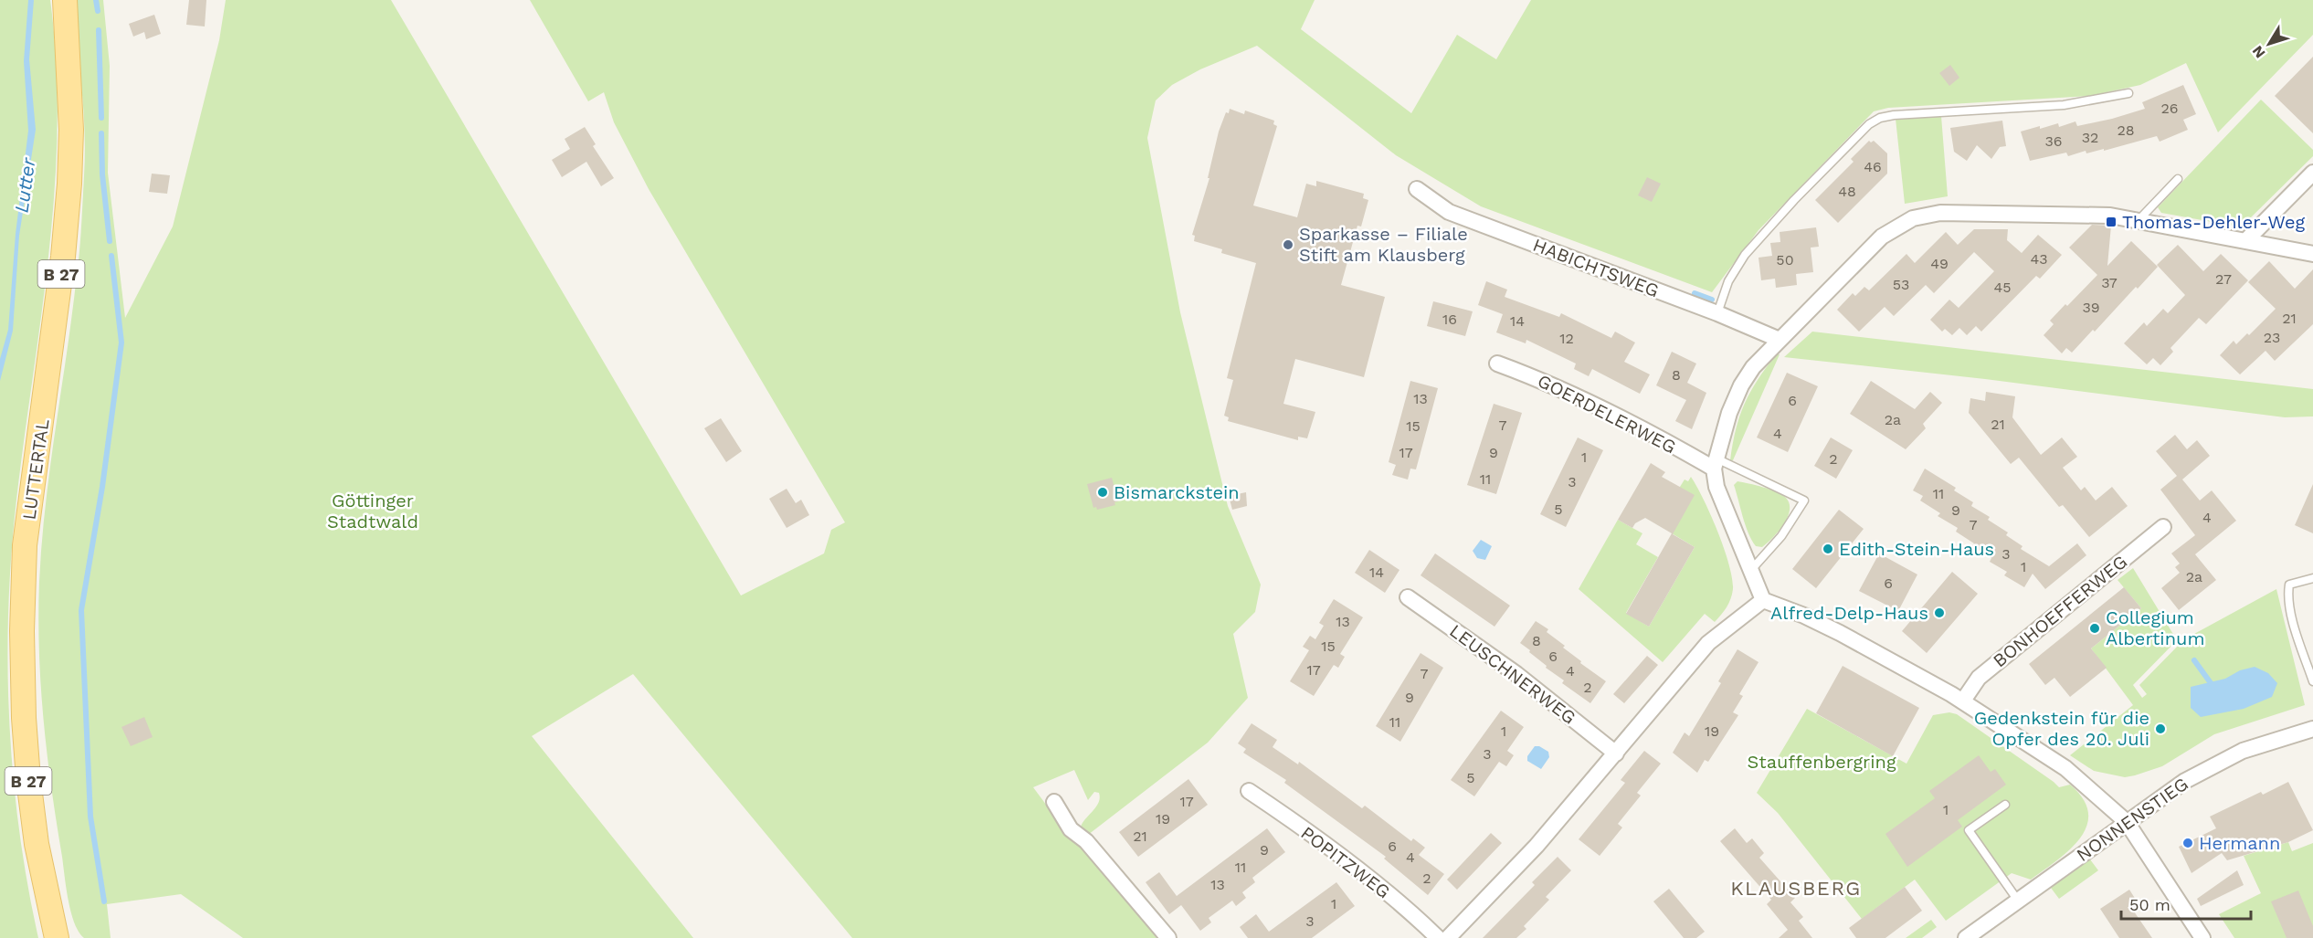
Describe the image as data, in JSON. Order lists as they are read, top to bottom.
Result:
{
  "streets": {
    "main road": ["B 27", "LUTTERTAL"],
    "street": [
      "HABICHTSWEG",
      "GOERDELERWEG",
      "BONHOEFFERWEG",
      "LEUSCHNERWEG",
      "NONNENSTIEG",
      "POPITZWEG"
    ]
  },
  "districts": ["KLAUSBERG"],
  "water": ["Lutter"],
  "parks": ["Göttinger Stadtwald", "Stauffenbergring"],
  "places": {
    "transit": ["Thomas-Dehler-Weg"],
    "other": [
      "Sparkasse – Filiale Stift am Klausberg",
      "Bismarckstein",
      "Edith-Stein-Haus",
      "Alfred-Delp-Haus",
      "Collegium Albertinum",
      "Gedenkstein für die Opfer des 20. Juli",
      "Hermann"
    ]
  },
  "house_numbers": [
    "26",
    "28",
    "32",
    "36",
    "46",
    "48",
    "43",
    "50",
    "49",
    "27",
    "37",
    "53",
    "45",
    "39",
    "21",
    "16",
    "14",
    "23",
    "12",
    "8",
    "13",
    "6",
    "2a",
    "21",
    "7",
    "15",
    "4",
    "17",
    "9",
    "1",
    "2",
    "11",
    "3",
    "11",
    "5",
    "9",
    "4",
    "7",
    "3",
    "1",
    "14",
    "2a",
    "6",
    "13",
    "8",
    "15",
    "6",
    "17",
    "4",
    "7",
    "2",
    "9",
    "11",
    "1",
    "19",
    "3",
    "5",
    "17",
    "1",
    "19",
    "21",
    "6",
    "9",
    "4",
    "11",
    "2",
    "13",
    "1",
    "3"
  ],
  "scale_bar": "50 m",
  "north": "bottom left"
}
